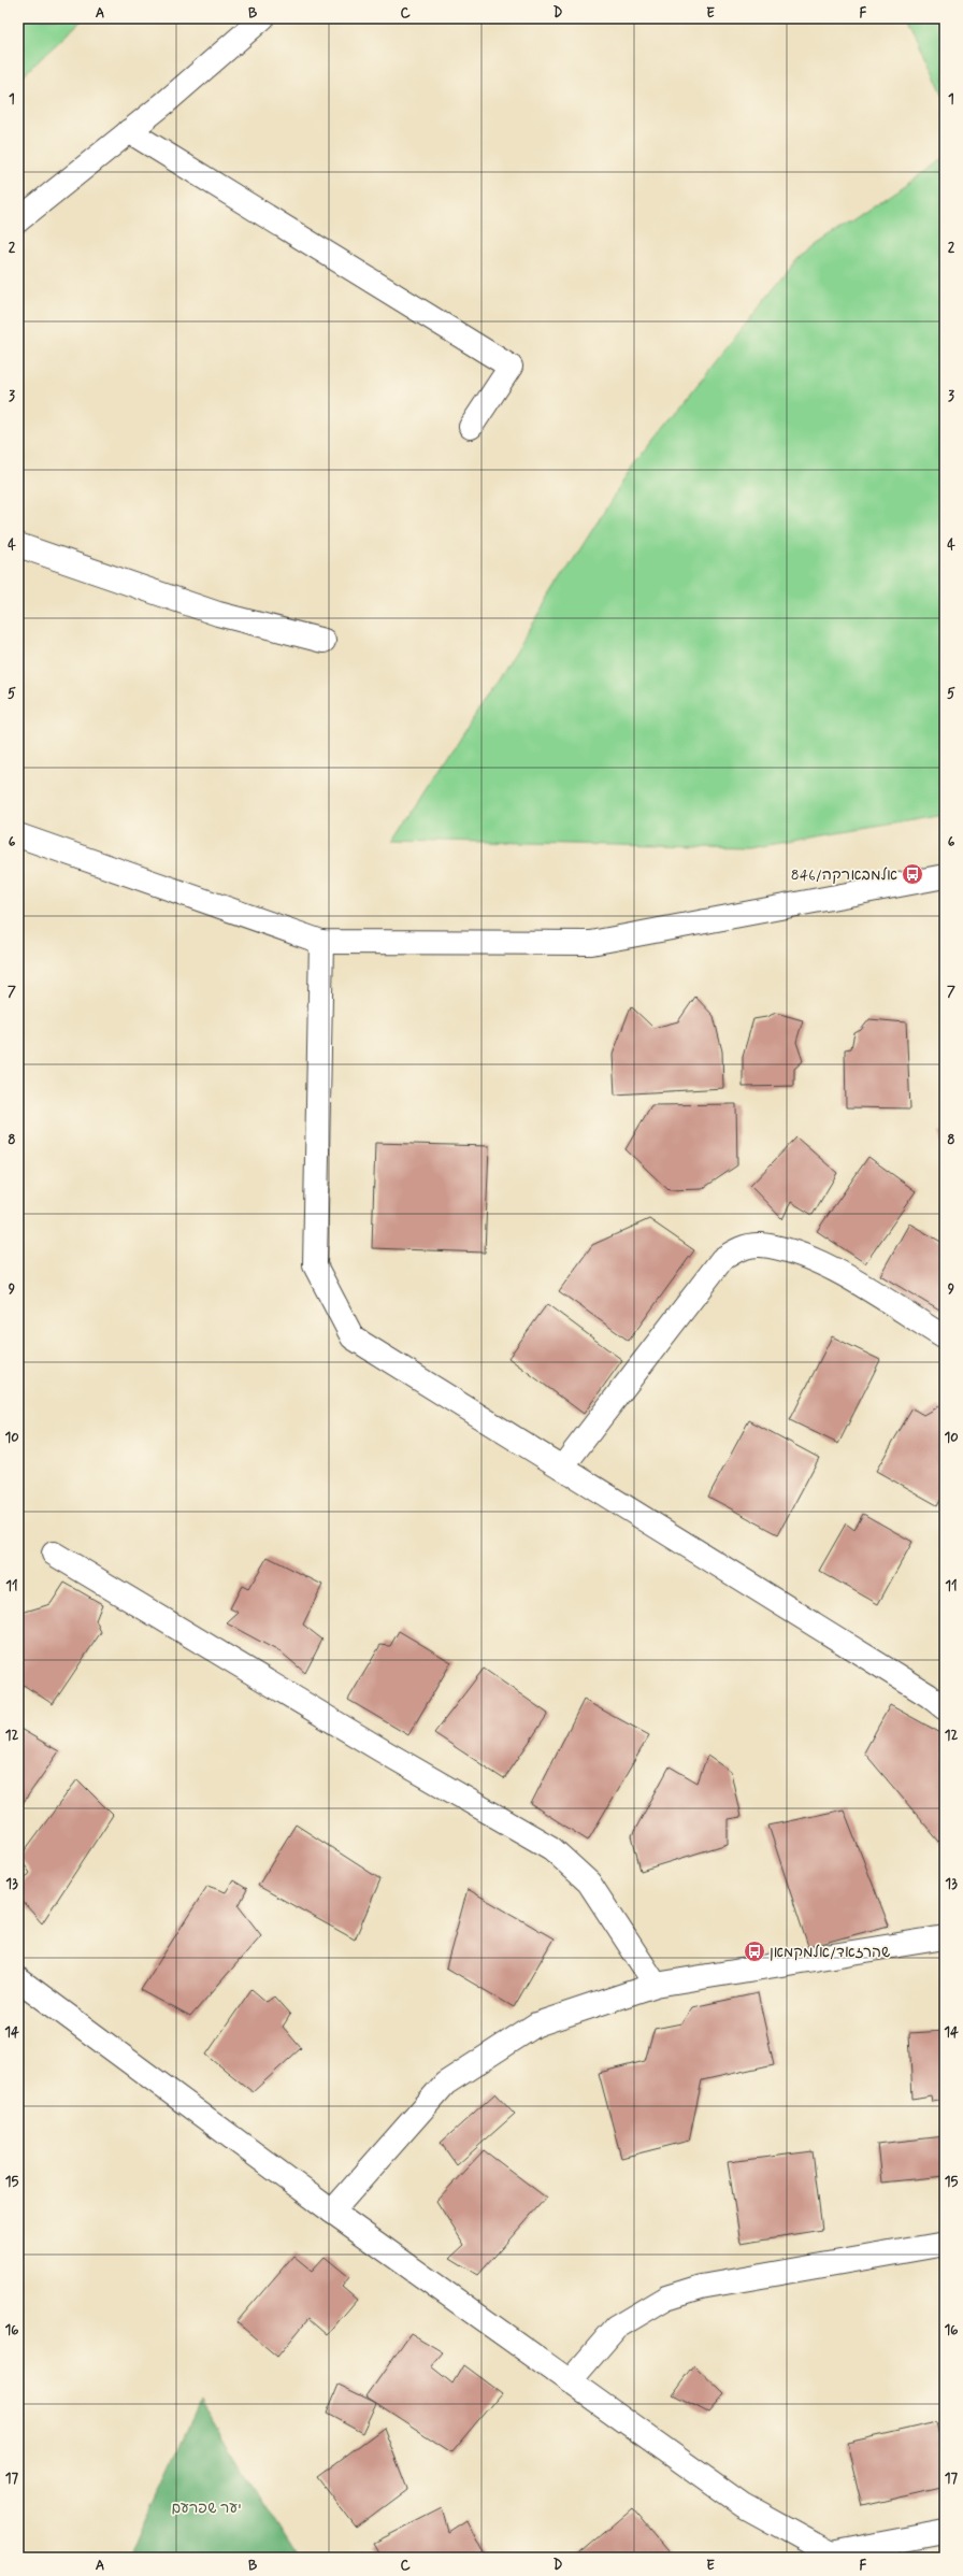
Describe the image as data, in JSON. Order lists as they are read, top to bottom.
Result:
{
  "parks": ["יער שפרעם"],
  "places": {
    "bus stop": ["אלמבארקה/846", "שהרזאד/אלמקמאן"]
  },
  "grid": {
    "columns": [
      "A",
      "B",
      "C",
      "D",
      "E",
      "F"
    ],
    "rows": [
      "1",
      "2",
      "3",
      "4",
      "5",
      "6",
      "7",
      "8",
      "9",
      "10",
      "11",
      "12",
      "13",
      "14",
      "15",
      "16",
      "17"
    ]
  }
}
